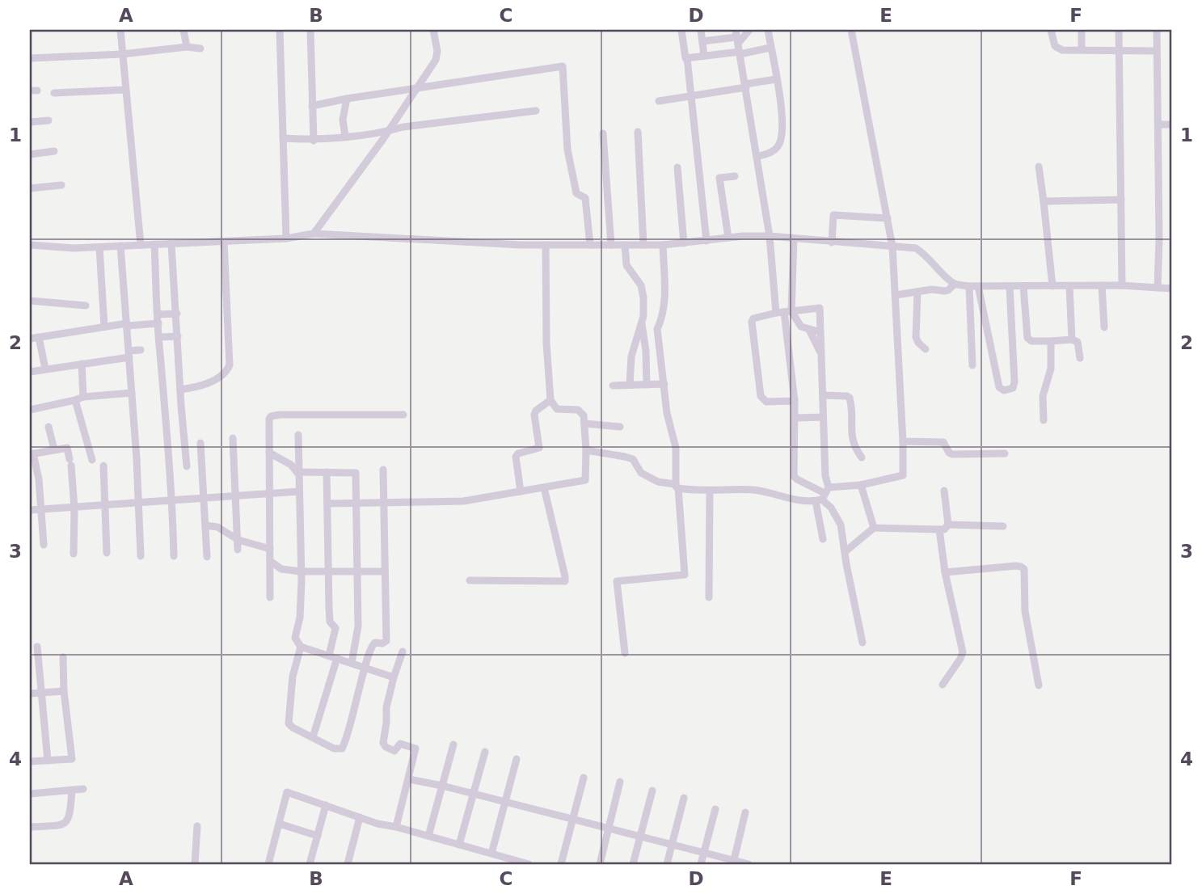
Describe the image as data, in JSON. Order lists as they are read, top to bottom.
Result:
{
  "grid": {
    "columns": [
      "A",
      "B",
      "C",
      "D",
      "E",
      "F"
    ],
    "rows": [
      "1",
      "2",
      "3",
      "4"
    ]
  }
}
